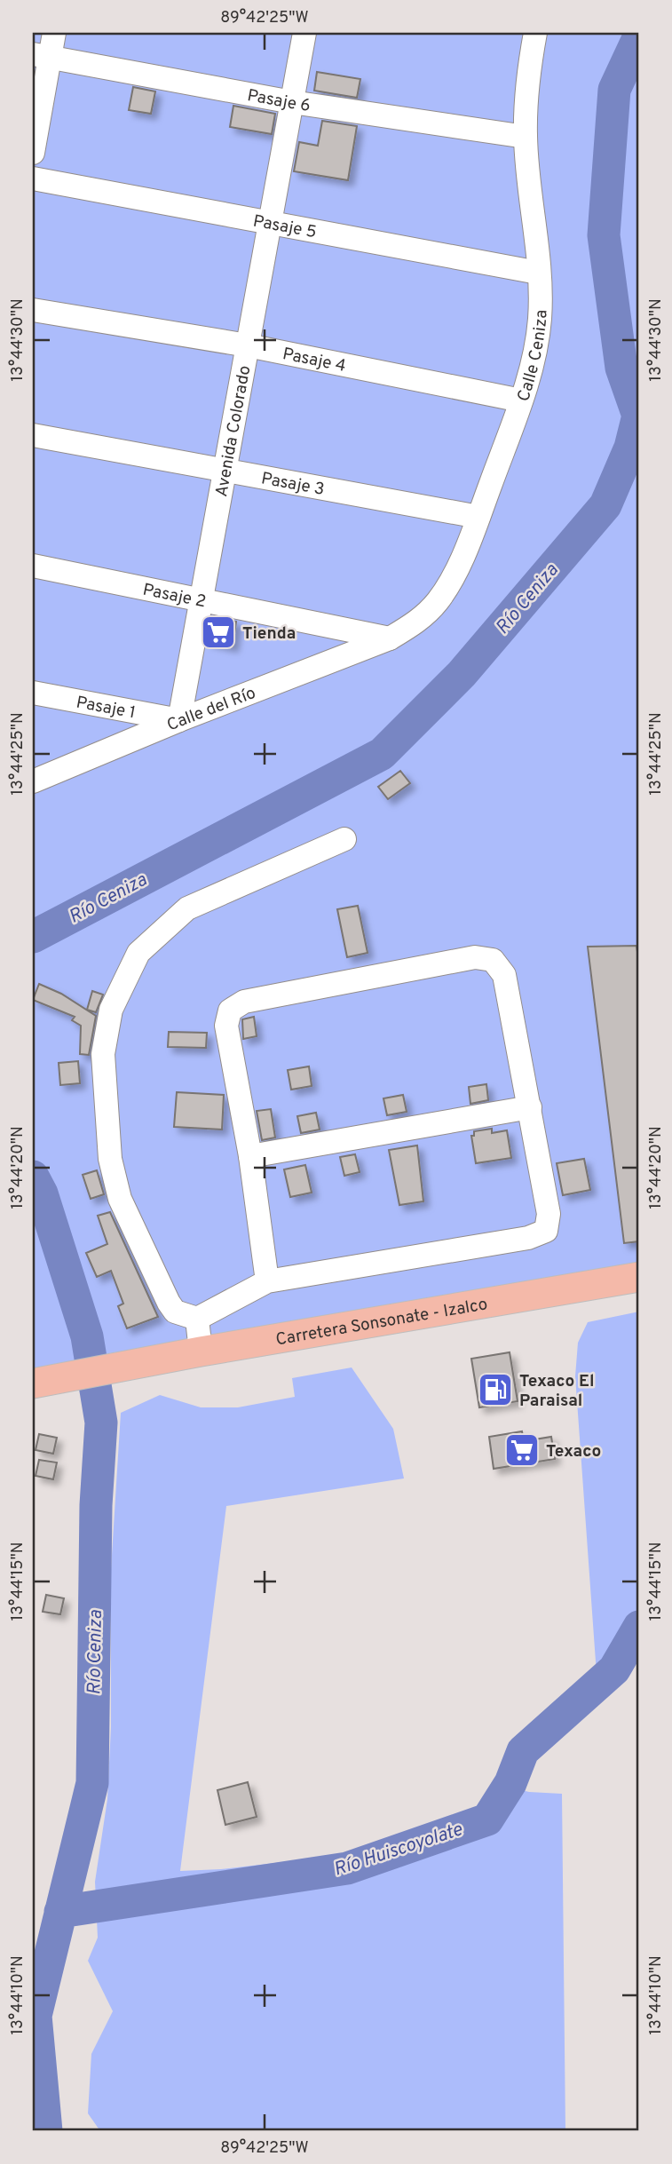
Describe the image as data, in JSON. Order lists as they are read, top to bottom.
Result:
{
  "streets": {
    "main road": ["Carretera Sonsonate - Izalco"],
    "street": [
      "Pasaje 6",
      "Pasaje 5",
      "Calle Ceniza",
      "Pasaje 4",
      "Avenida Colorado",
      "Pasaje 3",
      "Pasaje 2",
      "Pasaje 1",
      "Calle del Río"
    ]
  },
  "crossings": [
    ["Pasaje 6", "Calle Ceniza"],
    ["Pasaje 6", "Avenida Colorado"],
    ["Pasaje 5", "Calle Ceniza"],
    ["Pasaje 5", "Avenida Colorado"],
    ["Calle Ceniza", "Pasaje 4"],
    ["Calle Ceniza", "Pasaje 3"],
    ["Calle Ceniza", "Pasaje 2"],
    ["Calle Ceniza", "Calle del Río"],
    ["Pasaje 4", "Avenida Colorado"],
    ["Avenida Colorado", "Pasaje 3"],
    ["Avenida Colorado", "Pasaje 2"],
    ["Avenida Colorado", "Pasaje 1"],
    ["Avenida Colorado", "Calle del Río"],
    ["Pasaje 2", "Calle del Río"],
    ["Pasaje 1", "Calle del Río"]
  ],
  "water": ["Río Ceniza", "Río Huiscoyolate"],
  "places": {
    "supermarket": ["Tienda", "Texaco"],
    "fuel station": ["Texaco El Paraisal"]
  },
  "coordinates": [
    "89°42'25\"W",
    "13°44'30\"N",
    "13°44'25\"N",
    "13°44'20\"N",
    "13°44'15\"N",
    "13°44'10\"N"
  ]
}
